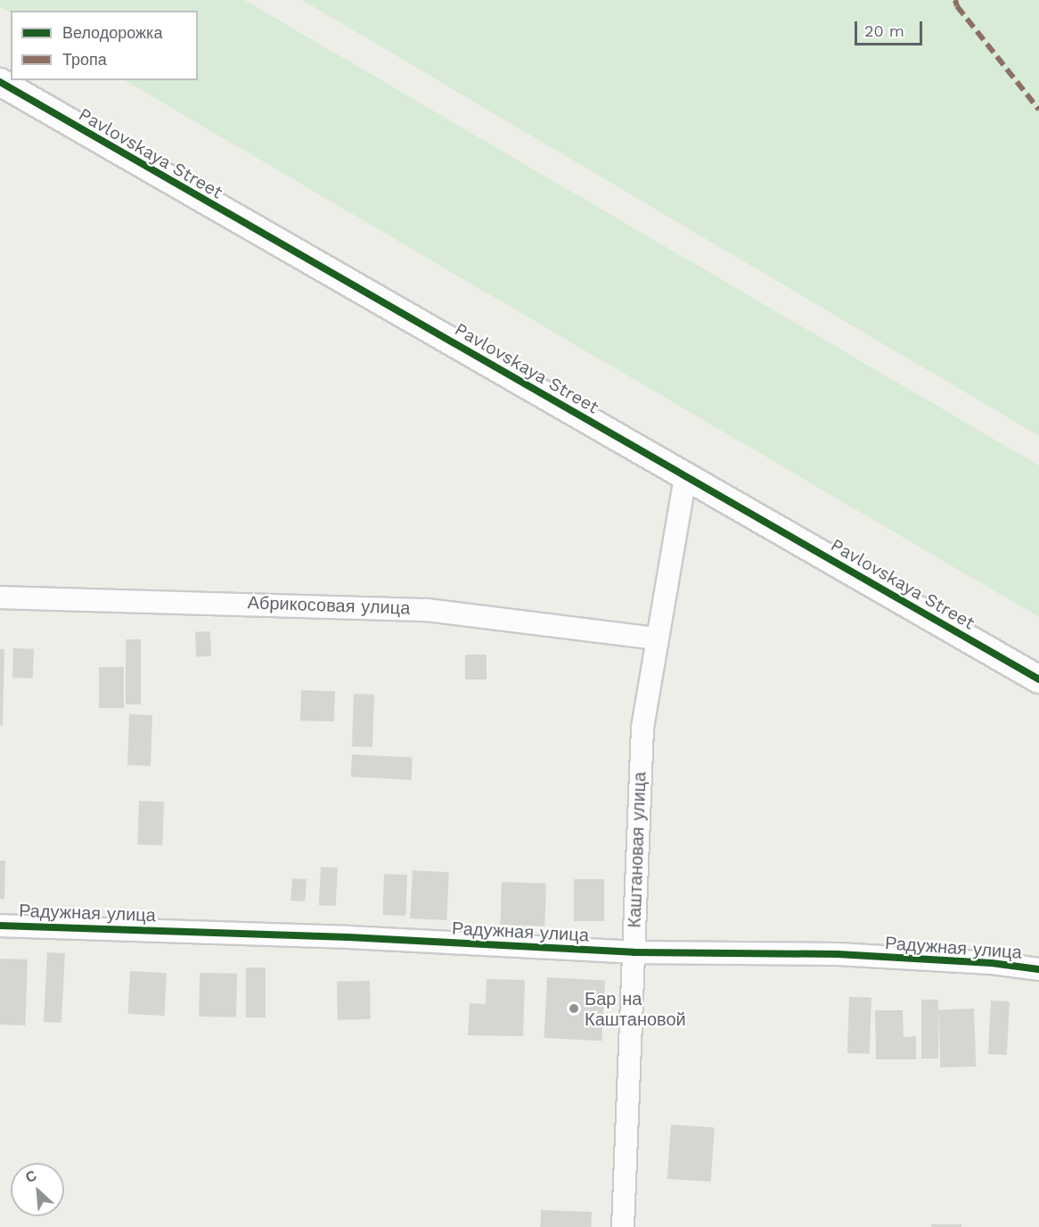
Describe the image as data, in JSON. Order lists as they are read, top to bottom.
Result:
{
  "streets": {
    "street": [
      "Pavlovskaya Street",
      "Абрикосовая улица",
      "Каштановая улица",
      "Радужная улица"
    ]
  },
  "crossings": [
    ["Pavlovskaya Street", "Каштановая улица"],
    ["Абрикосовая улица", "Каштановая улица"],
    ["Каштановая улица", "Радужная улица"]
  ],
  "places": ["Бар на Каштановой"],
  "legend": ["Велодорожка", "Тропа"],
  "scale_bar": "20 m",
  "north": "top left"
}
